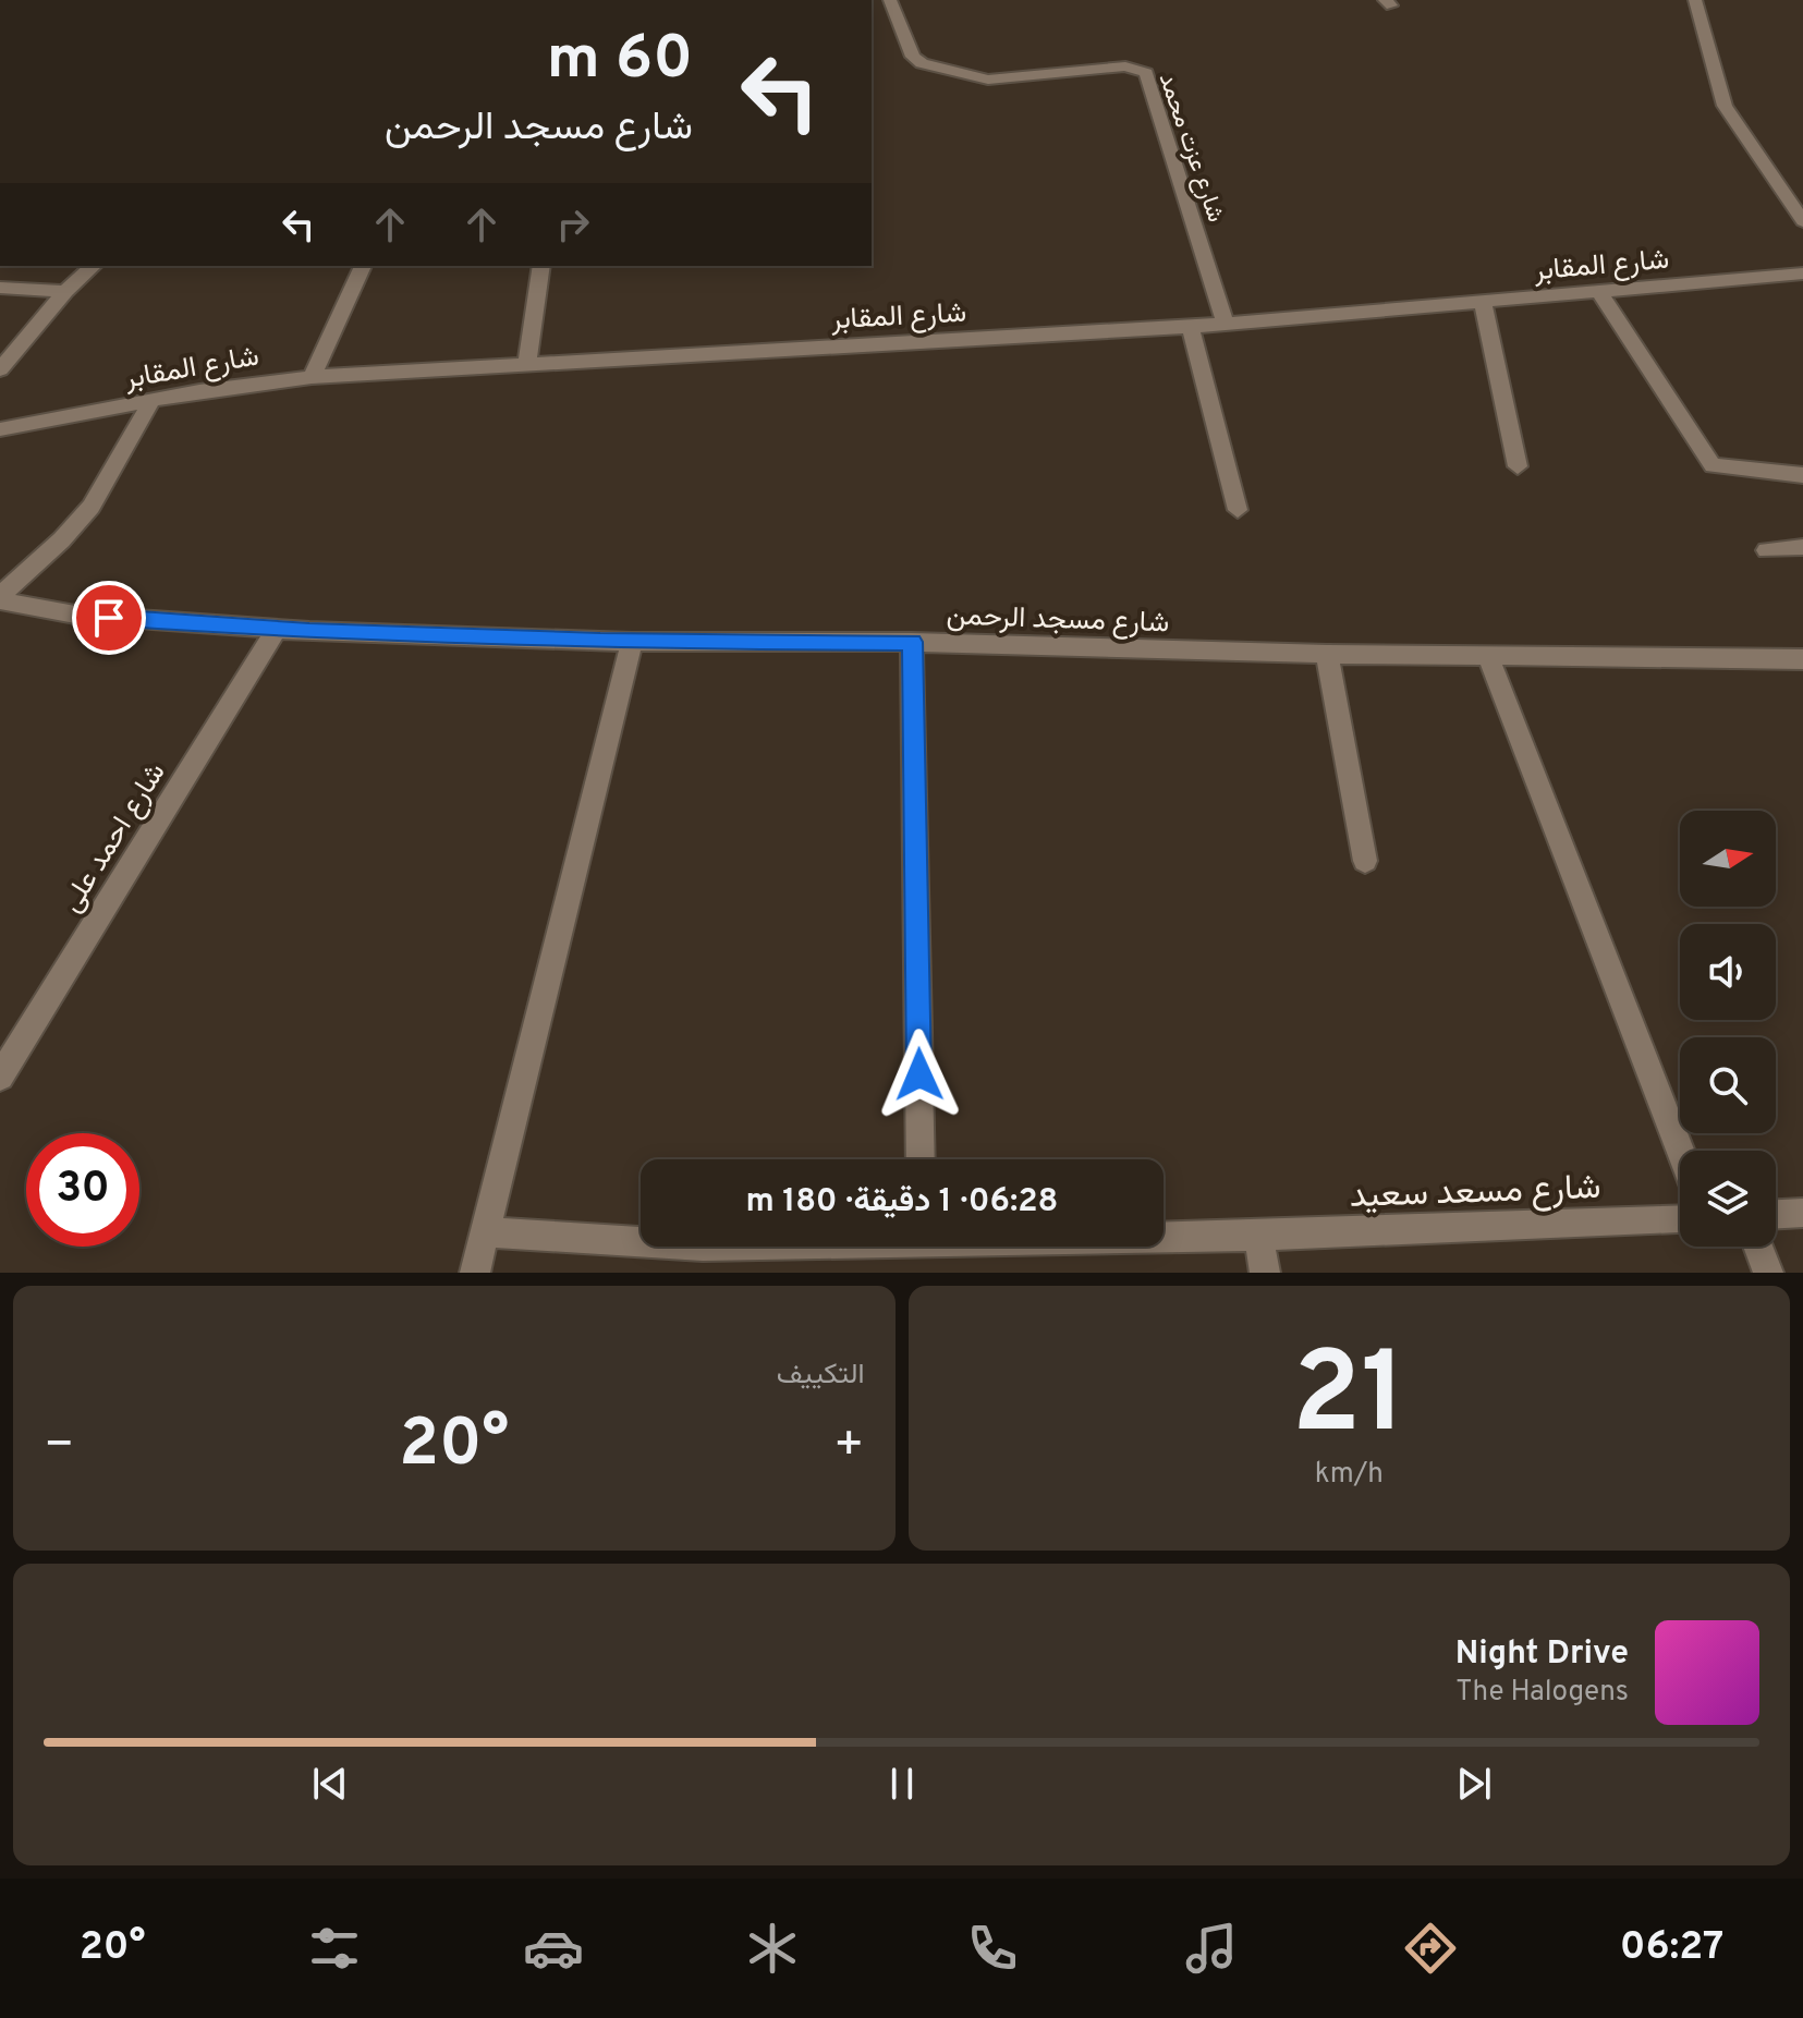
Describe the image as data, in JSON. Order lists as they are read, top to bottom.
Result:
{
  "streets": {
    "street": [
      "شارع عزت محمد",
      "شارع المقابر",
      "شارع مسجد الرحمن",
      "شارع احمد على",
      "شارع مسعد سعيد"
    ]
  },
  "crossings": [
    ["شارع عزت محمد", "شارع المقابر"],
    ["شارع مسجد الرحمن", "شارع احمد على"]
  ],
  "north": "right",
  "page": {
    "turn": ["60 m", "شارع مسجد الرحمن"],
    "limit": "30",
    "trip": "06:28 · 1 دقيقة · 180 m",
    "tile": [
      ["21", "km/h"],
      "التكييف"
    ],
    "heat": ["−", "20°", "+"],
    "song": ["Night Drive", "The Halogens"],
    "tabs": ["06:27", "20°"]
  }
}
